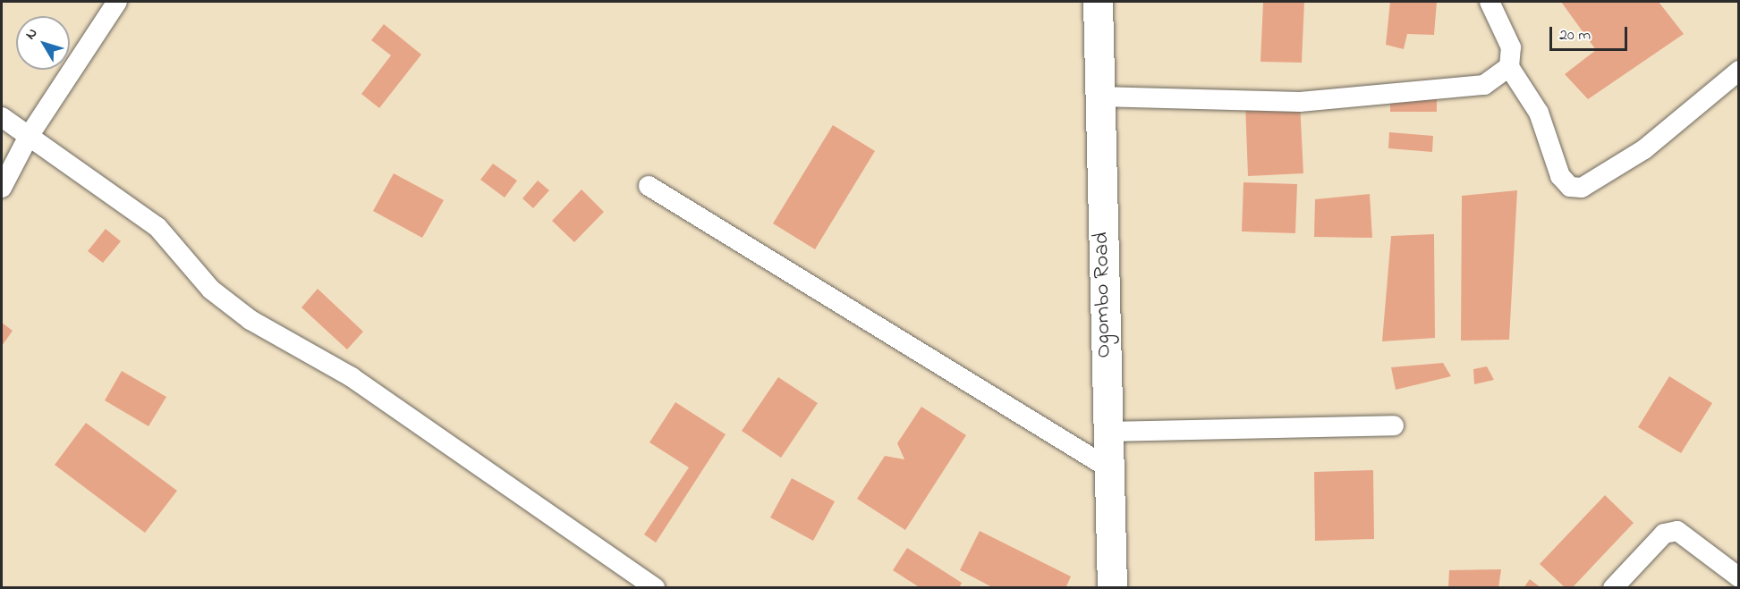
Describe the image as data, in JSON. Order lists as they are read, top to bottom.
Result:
{
  "streets": {
    "main road": ["Ogombo Road"]
  },
  "scale_bar": "20 m",
  "north": "top left"
}
